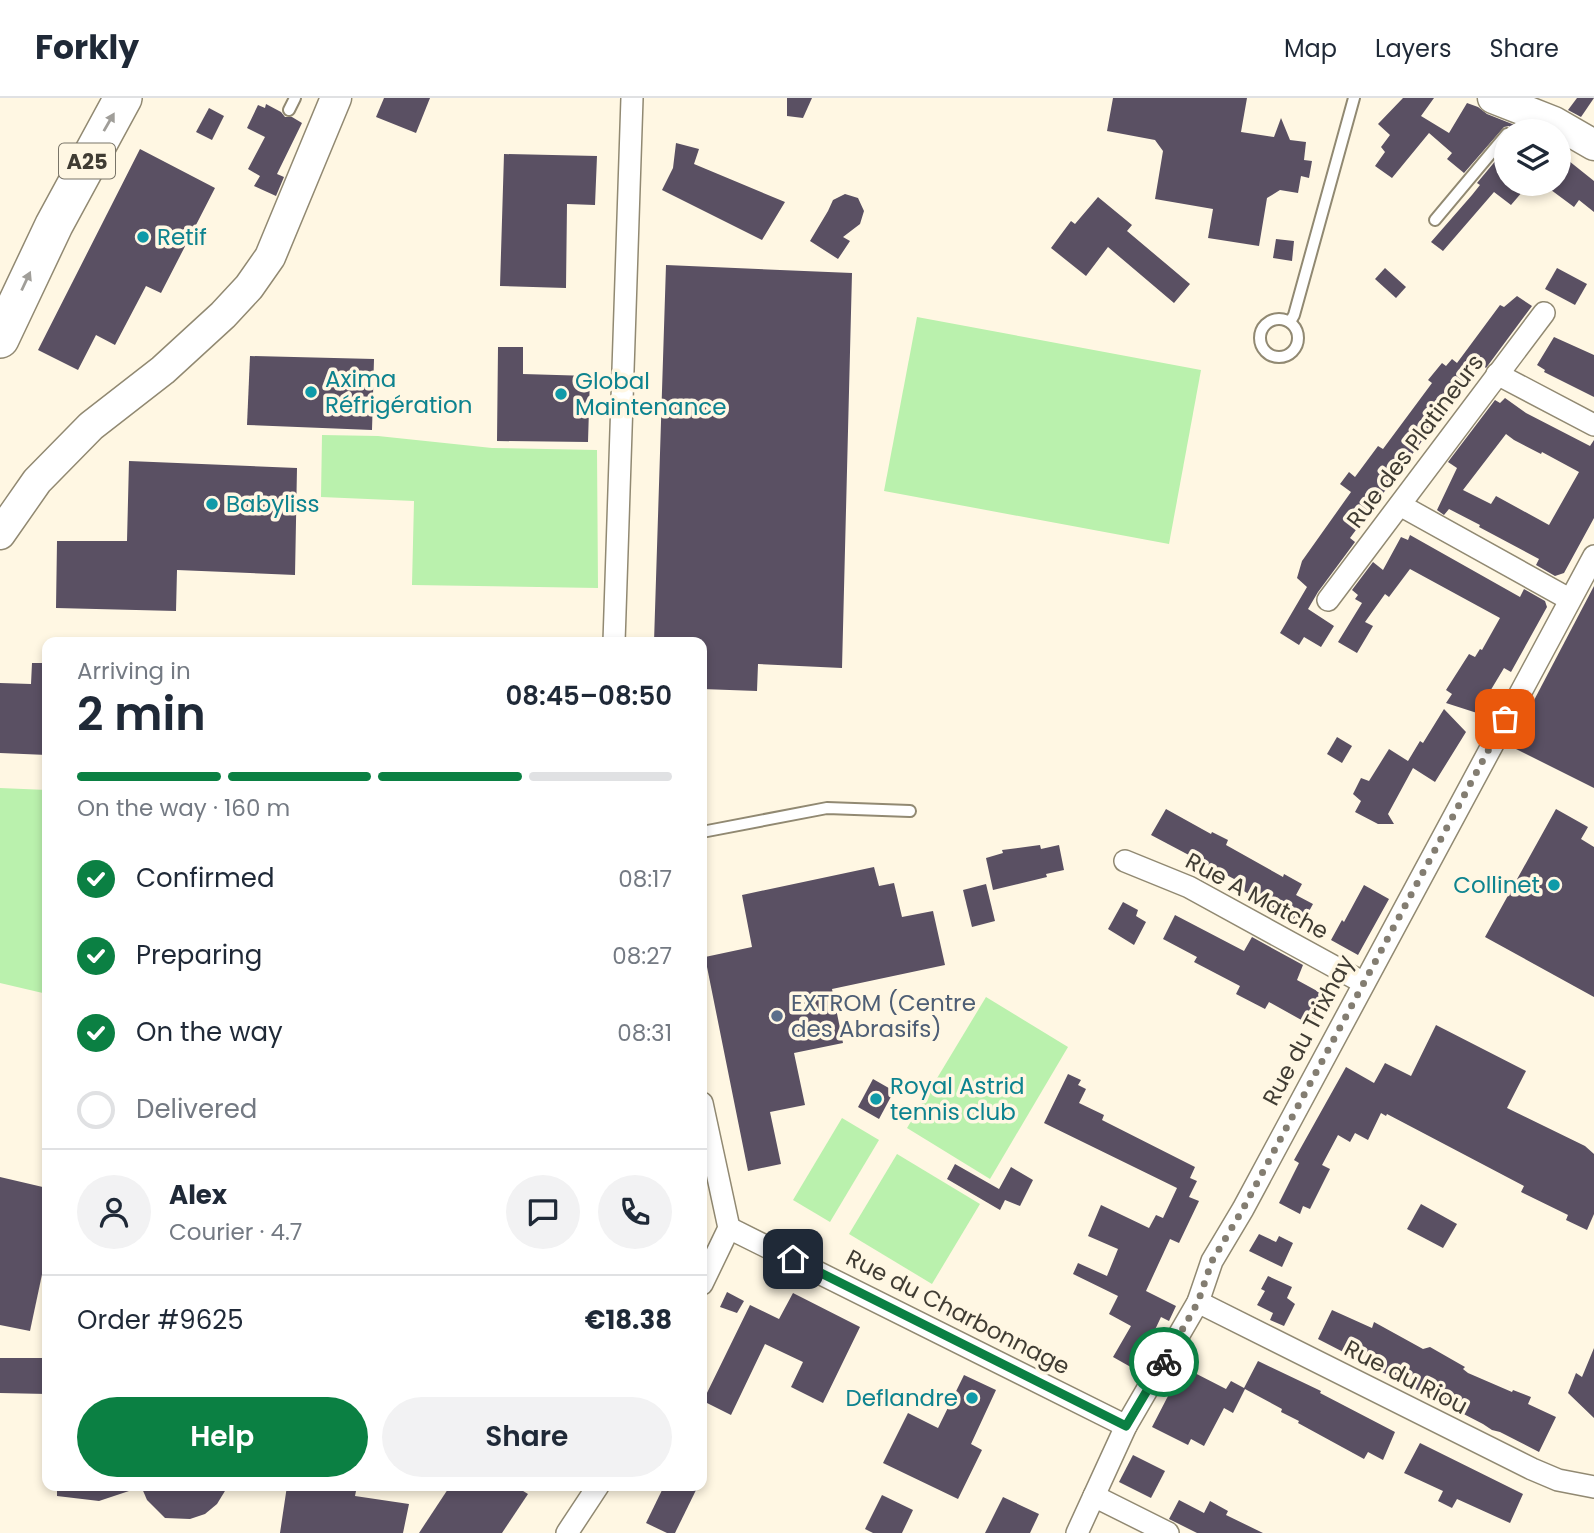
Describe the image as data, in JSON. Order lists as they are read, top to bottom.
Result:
{
  "streets": {
    "highway": ["A25"],
    "street": [
      "Rue des Platineurs",
      "Rue A Matche",
      "Rue du Trixhay",
      "Rue du Charbonnage",
      "Rue du Riou"
    ]
  },
  "crossings": [
    ["Rue A Matche", "Rue du Trixhay"],
    ["Rue du Trixhay", "Rue du Charbonnage"],
    ["Rue du Trixhay", "Rue du Riou"]
  ],
  "places": [
    "Retif",
    "Axima Réfrigération",
    "Global Maintenance",
    "Babyliss",
    "Collinet",
    "EXTROM (Centre des Abrasifs)",
    "Royal Astrid tennis club",
    "Deflandre"
  ],
  "page": {
    "header": "Forkly",
    "nav": ["Map", "Layers", "Share"],
    "heading": ["2 min", "Arriving in", "08:45–08:50"],
    "panel": [
      "Alex",
      "Courier · 4.7",
      "Order #9625",
      "€18.38"
    ],
    "bar": "On the way · 160 m",
    "list": [
      ["Confirmed", "08:17"],
      ["Preparing", "08:27"],
      ["On the way", "08:31"],
      "Delivered"
    ],
    "buttons": ["Help", "Share"]
  }
}
